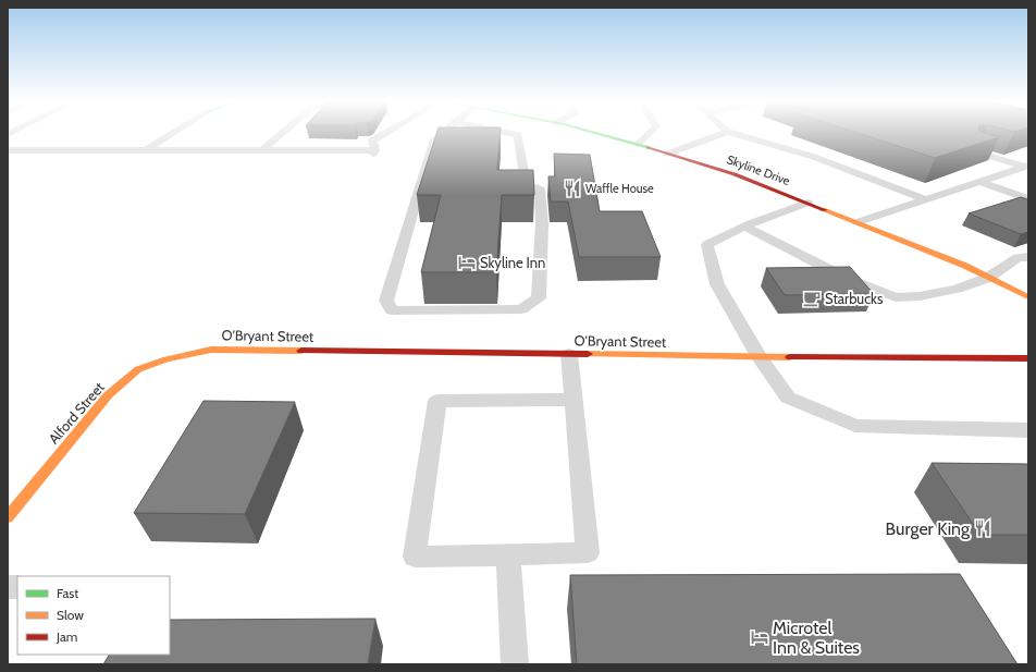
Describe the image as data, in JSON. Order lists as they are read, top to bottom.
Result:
{
  "streets": {
    "main road": ["Skyline Drive", "O'Bryant Street", "Alford Street"]
  },
  "crossings": [
    ["O'Bryant Street", "Alford Street"]
  ],
  "places": {
    "restaurant": ["Waffle House", "Burger King"],
    "hotel": ["Skyline Inn", "Microtel Inn & Suites"],
    "cafe": ["Starbucks"]
  },
  "legend": ["Fast", "Slow", "Jam"]
}
